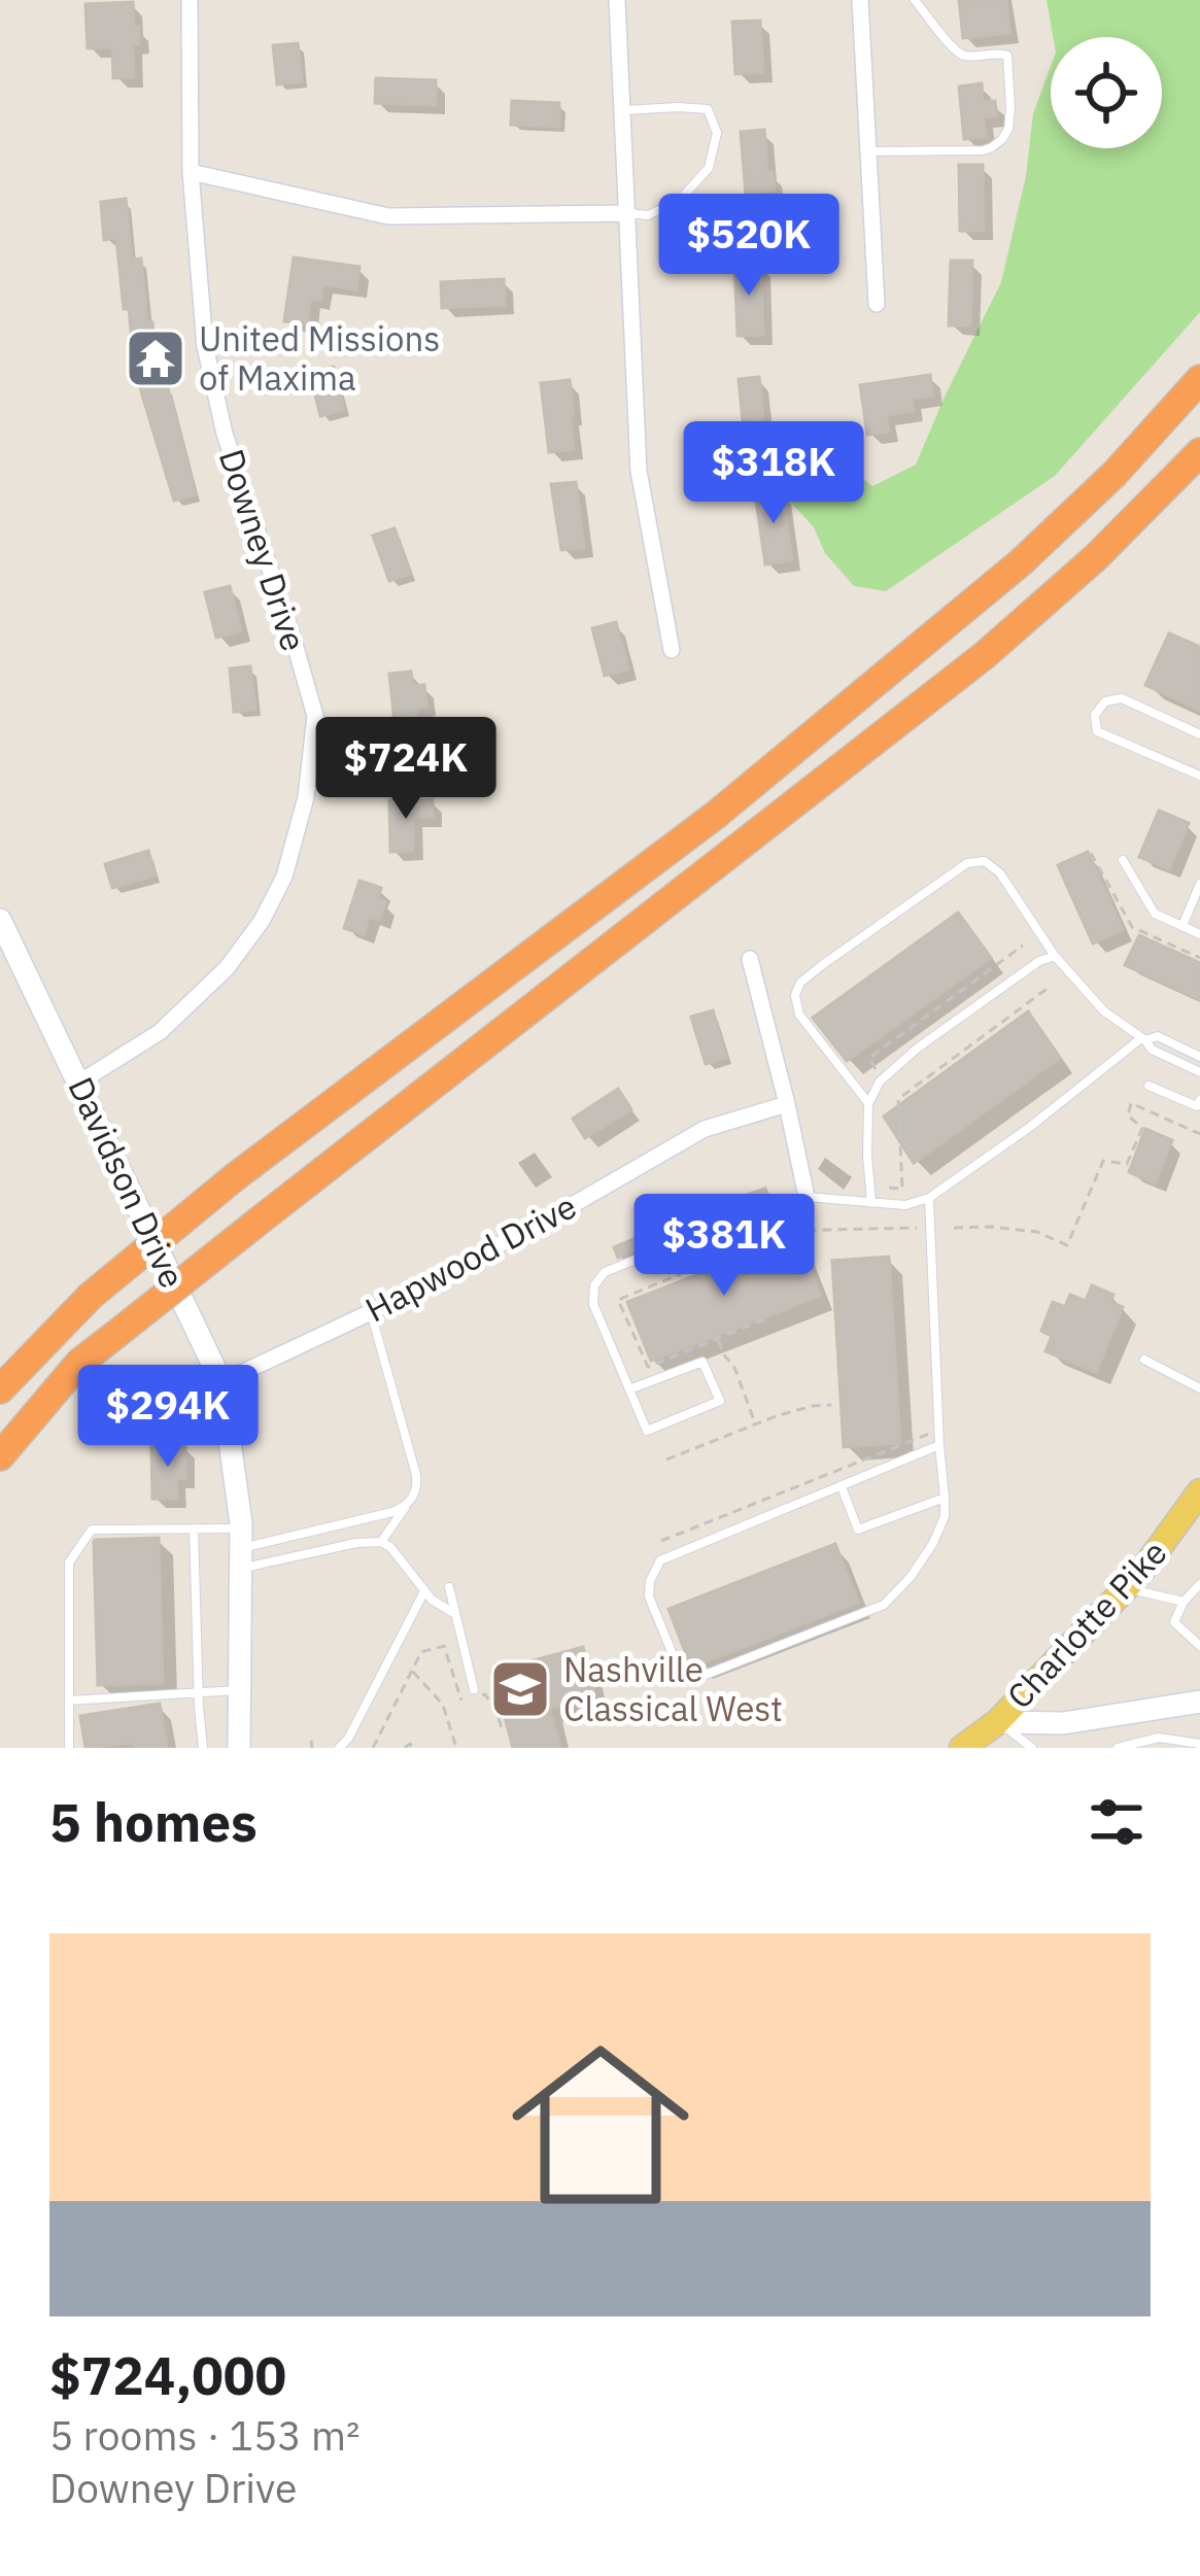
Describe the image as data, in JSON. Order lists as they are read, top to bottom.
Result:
{
  "streets": {
    "main road": ["Charlotte Pike"],
    "street": ["Downey Drive", "Davidson Drive", "Hapwood Drive"]
  },
  "crossings": [
    ["Downey Drive", "Davidson Drive"],
    ["Davidson Drive", "Hapwood Drive"]
  ],
  "places": {
    "temple": ["United Missions of Maxima"],
    "school or university": ["Nashville Classical West"]
  },
  "page": {
    "price": [
      "$520K",
      "$318K",
      "$724K",
      "$381K",
      "$294K"
    ],
    "heading": "5 homes",
    "list": [
      {
        "name": "$724,000",
        "note": "5 rooms · 153 m² · Downey Drive"
      }
    ]
  }
}
